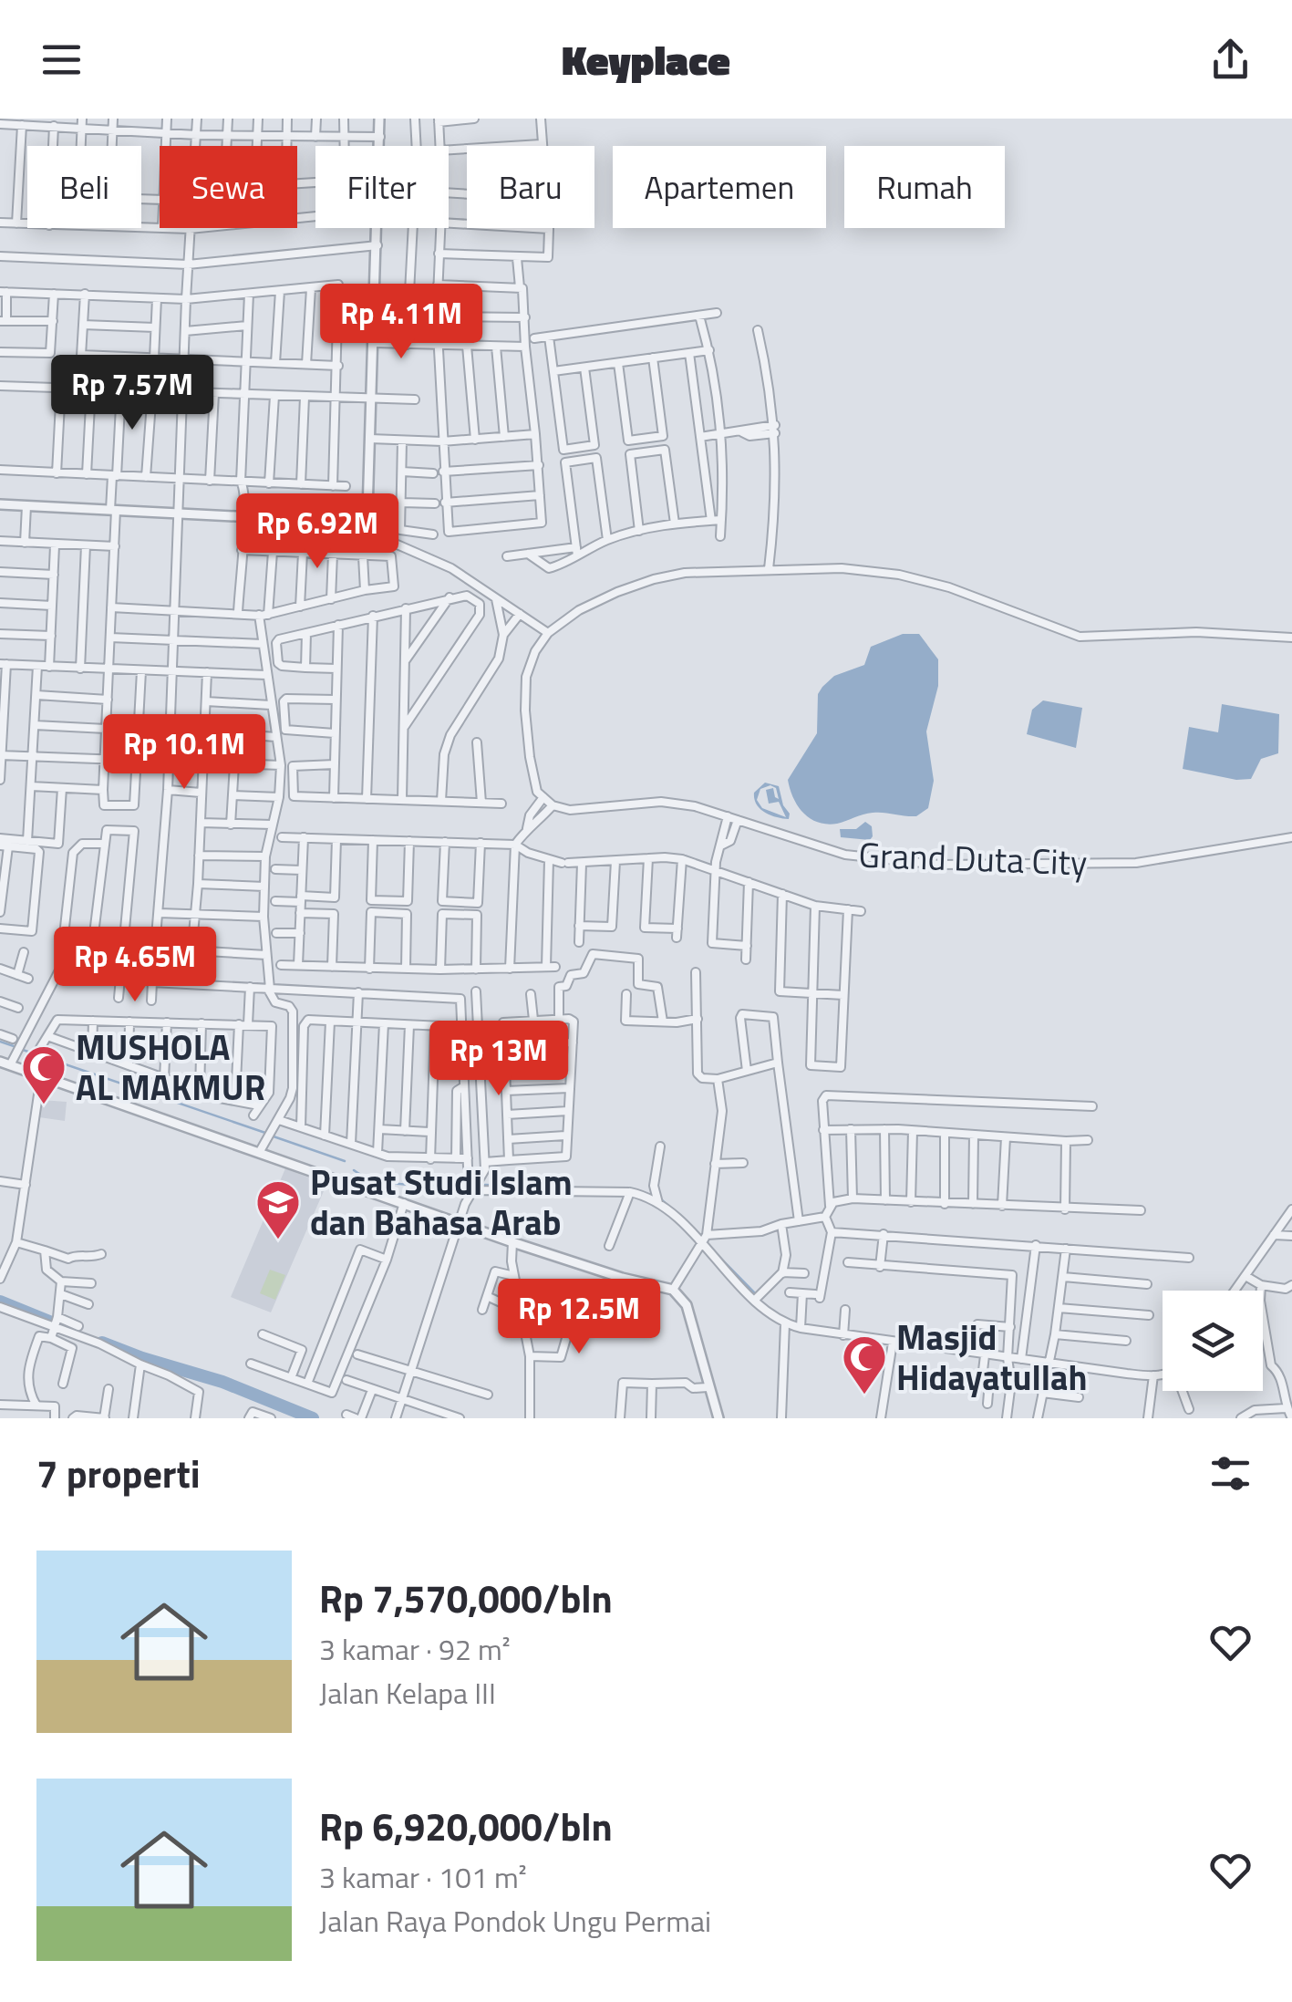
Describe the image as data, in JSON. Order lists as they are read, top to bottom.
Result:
{
  "streets": {
    "street": ["Grand Duta City"]
  },
  "places": {
    "mosque": ["MUSHOLA AL MAKMUR", "Masjid Hidayatullah"],
    "school or university": ["Pusat Studi Islam dan Bahasa Arab"]
  },
  "page": {
    "header": "Keyplace",
    "chip": [
      "Beli",
      "Sewa",
      "Filter",
      "Baru",
      "Apartemen",
      "Rumah"
    ],
    "price": [
      "Rp 4.11M",
      "Rp 7.57M",
      "Rp 6.92M",
      "Rp 10.1M",
      "Rp 4.65M",
      "Rp 13M",
      "Rp 12.5M"
    ],
    "heading": "7 properti",
    "list": [
      {
        "name": "Rp 7,570,000/bln",
        "note": "3 kamar · 92 m² · Jalan Kelapa III"
      },
      {
        "name": "Rp 6,920,000/bln",
        "note": "3 kamar · 101 m² · Jalan Raya Pondok Ungu Permai"
      }
    ]
  }
}
